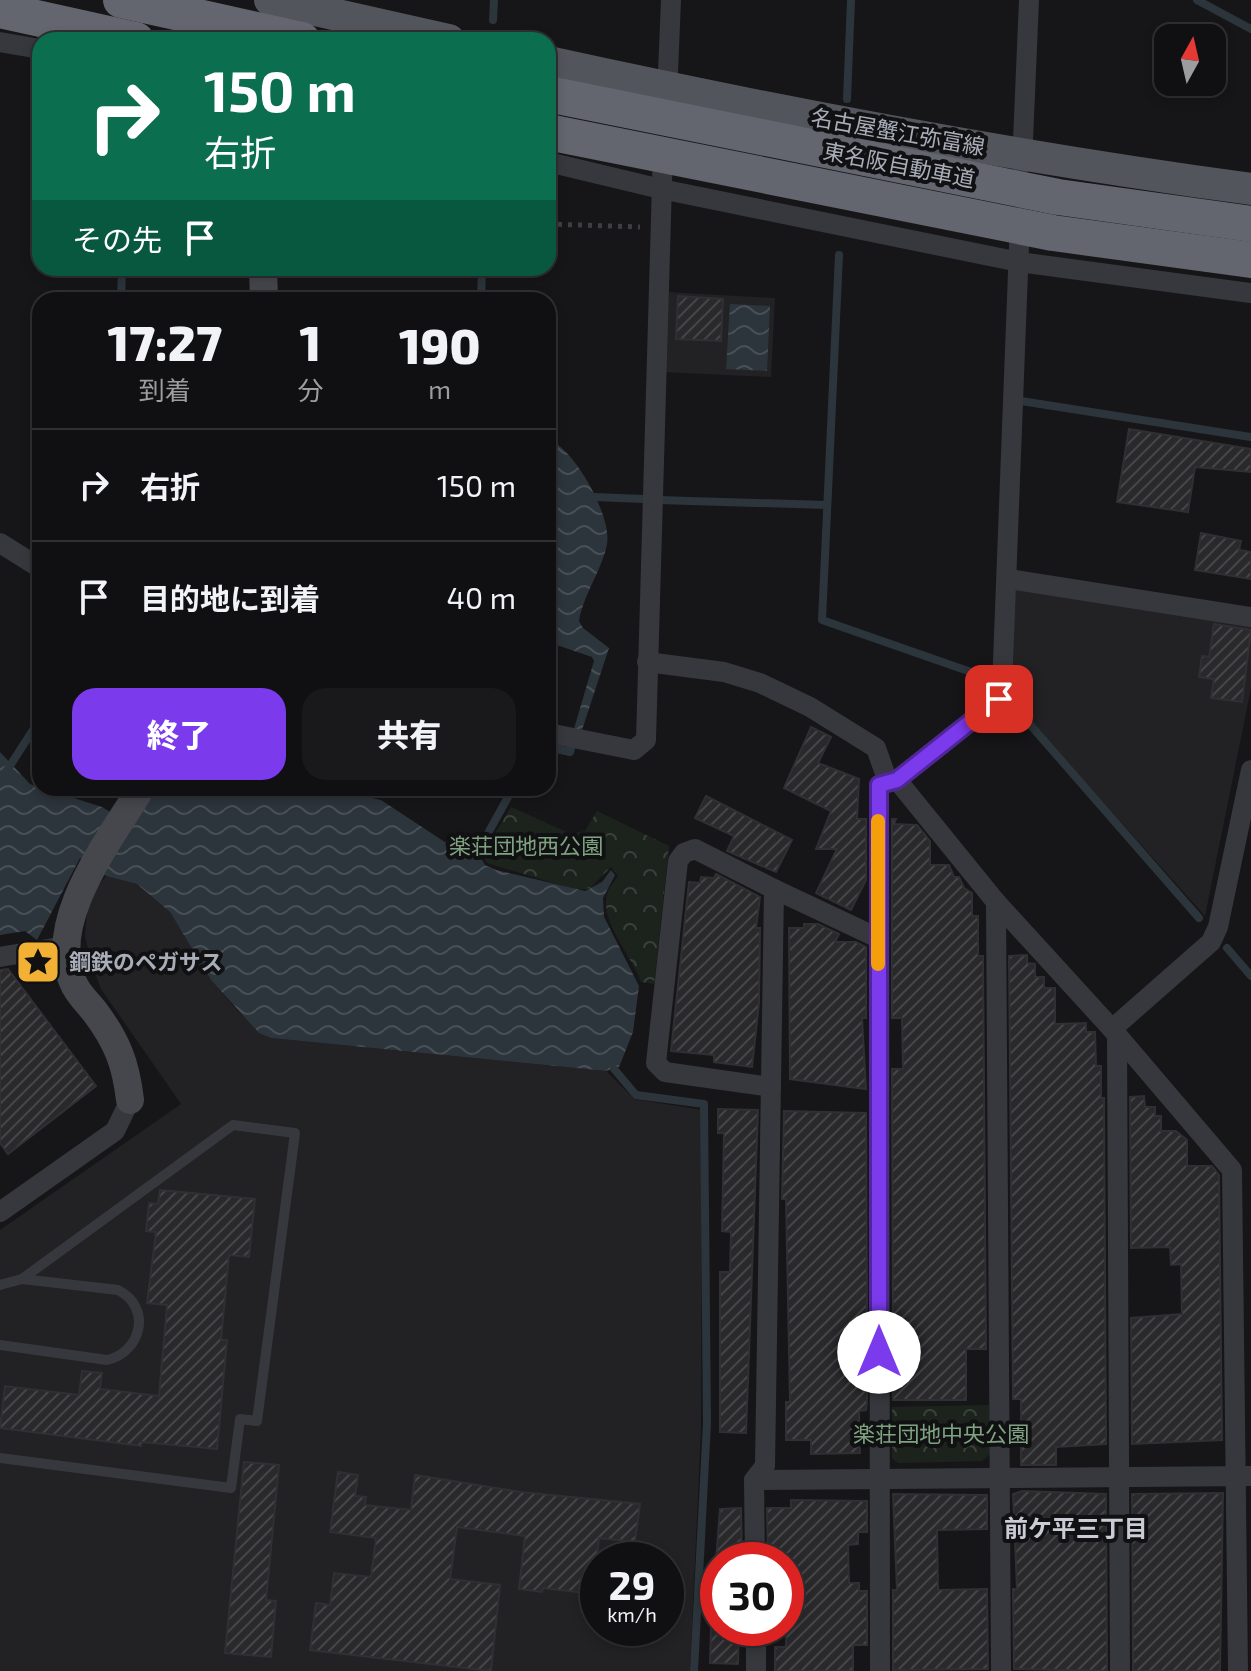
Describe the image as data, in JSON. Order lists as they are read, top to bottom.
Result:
{
  "streets": {
    "highway": ["東名阪自動車道"],
    "main road": ["名古屋蟹江弥富線"]
  },
  "districts": ["前ケ平三丁目"],
  "parks": ["楽荘団地西公園", "楽荘団地中央公園"],
  "places": {
    "place": ["鋼鉄のペガサス"]
  },
  "north": "top",
  "page": {
    "turn": ["150 m", "右折"],
    "then": "その先",
    "eta": [
      "17:27",
      "到着",
      "1",
      "分",
      "190",
      "m"
    ],
    "list": [
      {
        "name": "右折",
        "value": "150 m"
      },
      {
        "name": "目的地に到着",
        "value": "40 m"
      }
    ],
    "buttons": ["終了", "共有"],
    "speed": "29 km/h",
    "limit": "30"
  }
}
